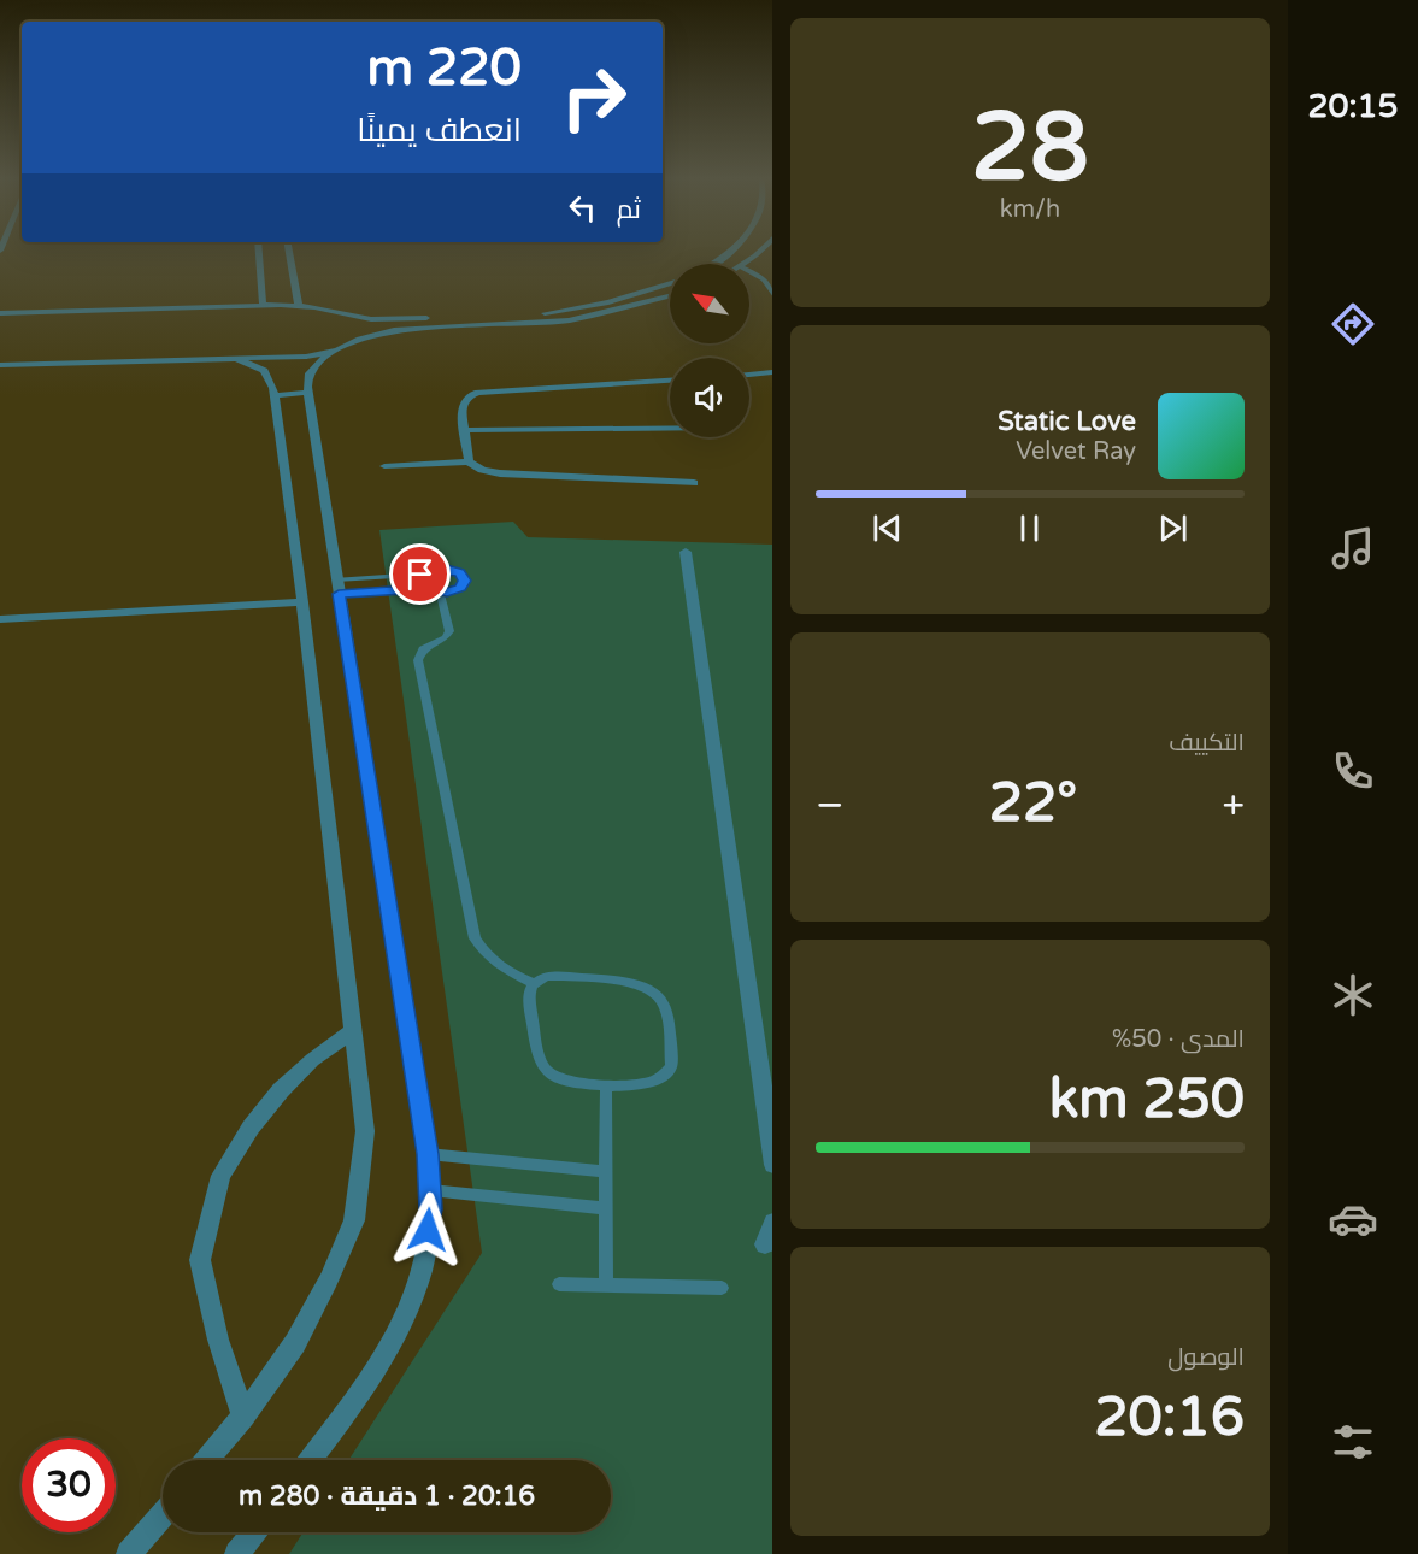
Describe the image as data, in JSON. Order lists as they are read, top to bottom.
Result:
{
  "north": "top left",
  "page": {
    "tabs": "20:15",
    "tile": [
      ["28", "km/h"],
      "التكييف",
      ["المدى · 50%", "250 km"],
      ["الوصول", "20:16"]
    ],
    "turn": ["220 m", "انعطف يمينًا"],
    "then": "ثم",
    "song": ["Static Love", "Velvet Ray"],
    "heat": ["−", "22°", "+"],
    "limit": "30",
    "trip": "20:16 · 1 دقيقة · 280 m"
  }
}
